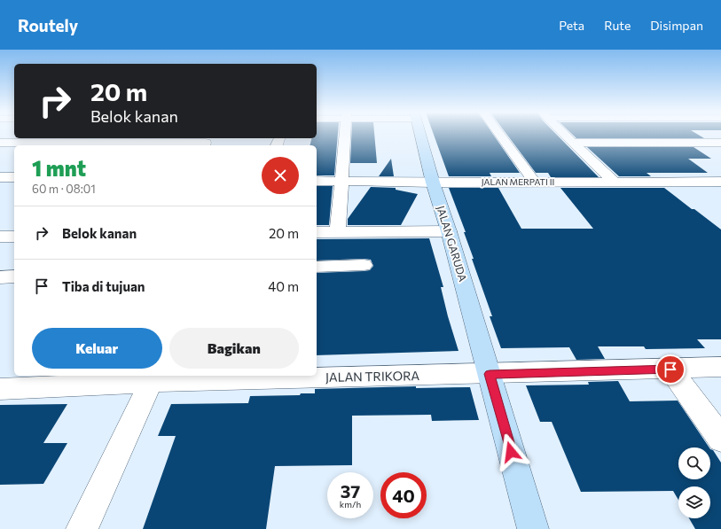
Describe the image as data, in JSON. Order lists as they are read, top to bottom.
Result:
{
  "streets": {
    "street": ["JALAN MERPATI II", "JALAN GARUDA", "JALAN TRIKORA"]
  },
  "crossings": [
    ["JALAN MERPATI II", "JALAN GARUDA"],
    ["JALAN GARUDA", "JALAN TRIKORA"]
  ],
  "page": {
    "header": "Routely",
    "nav": ["Peta", "Rute", "Disimpan"],
    "turn": ["20 m", "Belok kanan"],
    "heading": ["1 mnt", "60 m · 08:01"],
    "list": [
      {
        "name": "Belok kanan",
        "value": "20 m"
      },
      {
        "name": "Tiba di tujuan",
        "value": "40 m"
      }
    ],
    "buttons": ["Keluar", "Bagikan"],
    "speed": "37 km/h",
    "limit": "40"
  }
}
